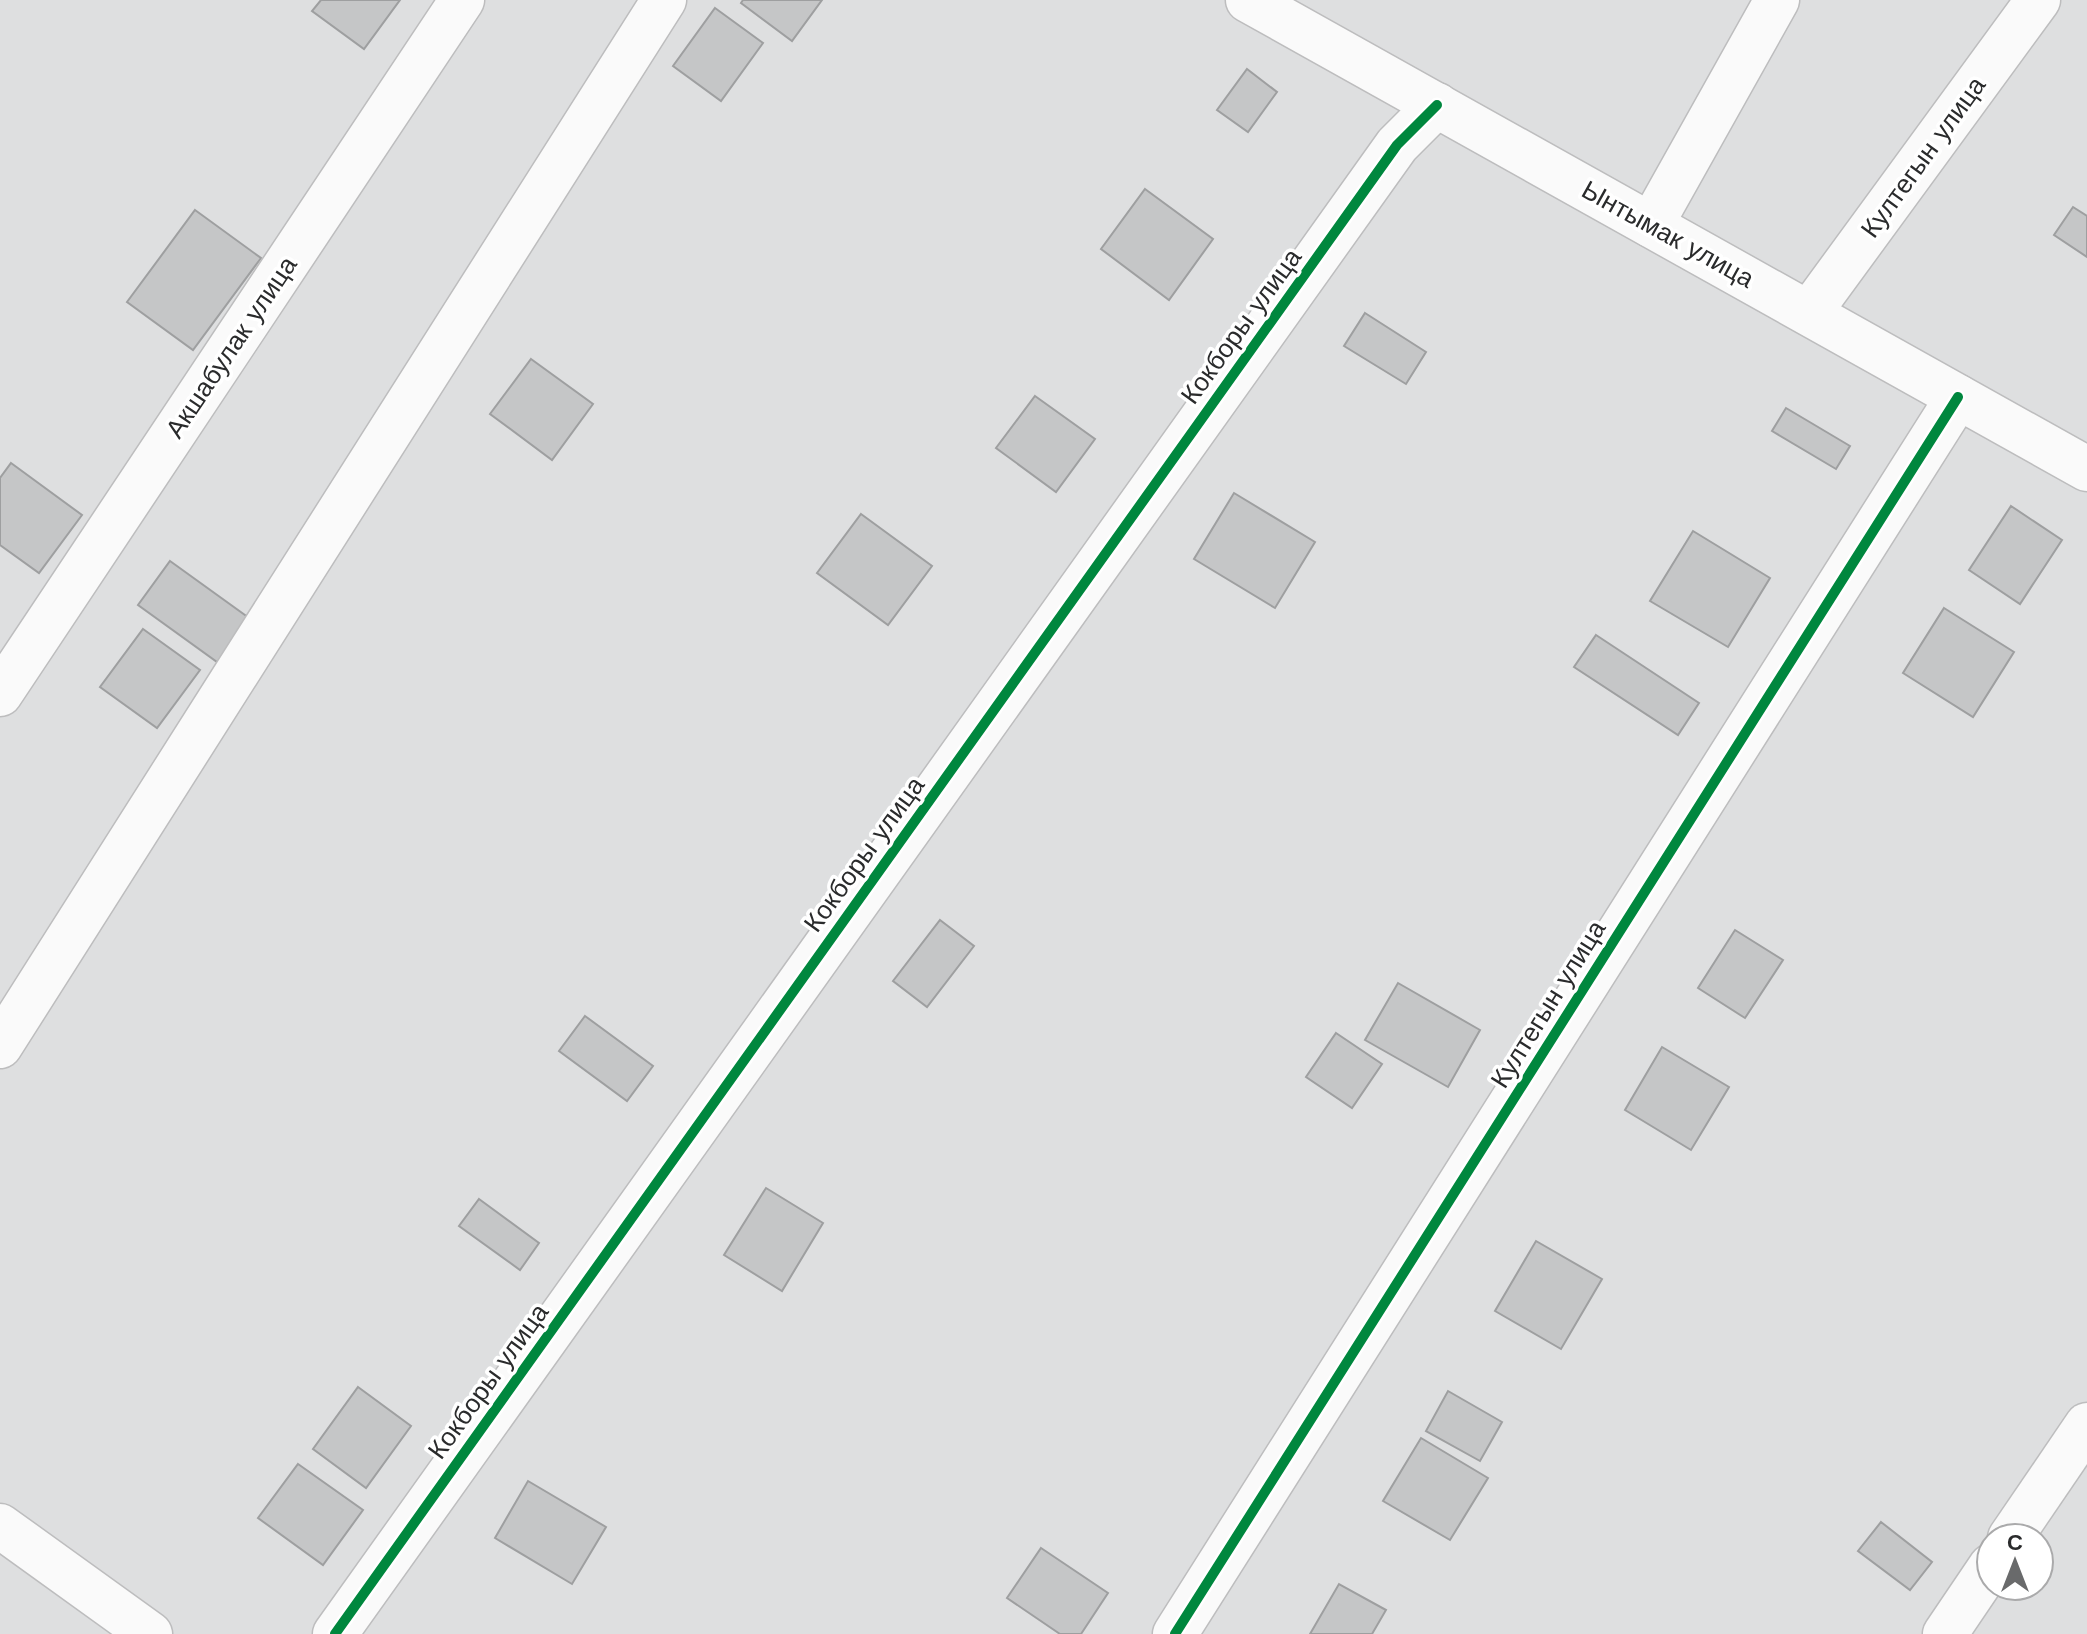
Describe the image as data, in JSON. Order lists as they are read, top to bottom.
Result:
{
  "streets": {
    "street": [
      "Култегын улица",
      "Ынтымак улица",
      "Кокборы улица",
      "Акшабулак улица"
    ]
  },
  "crossings": [
    ["Култегын улица", "Ынтымак улица"],
    ["Ынтымак улица", "Кокборы улица"]
  ],
  "north": "top"
}
